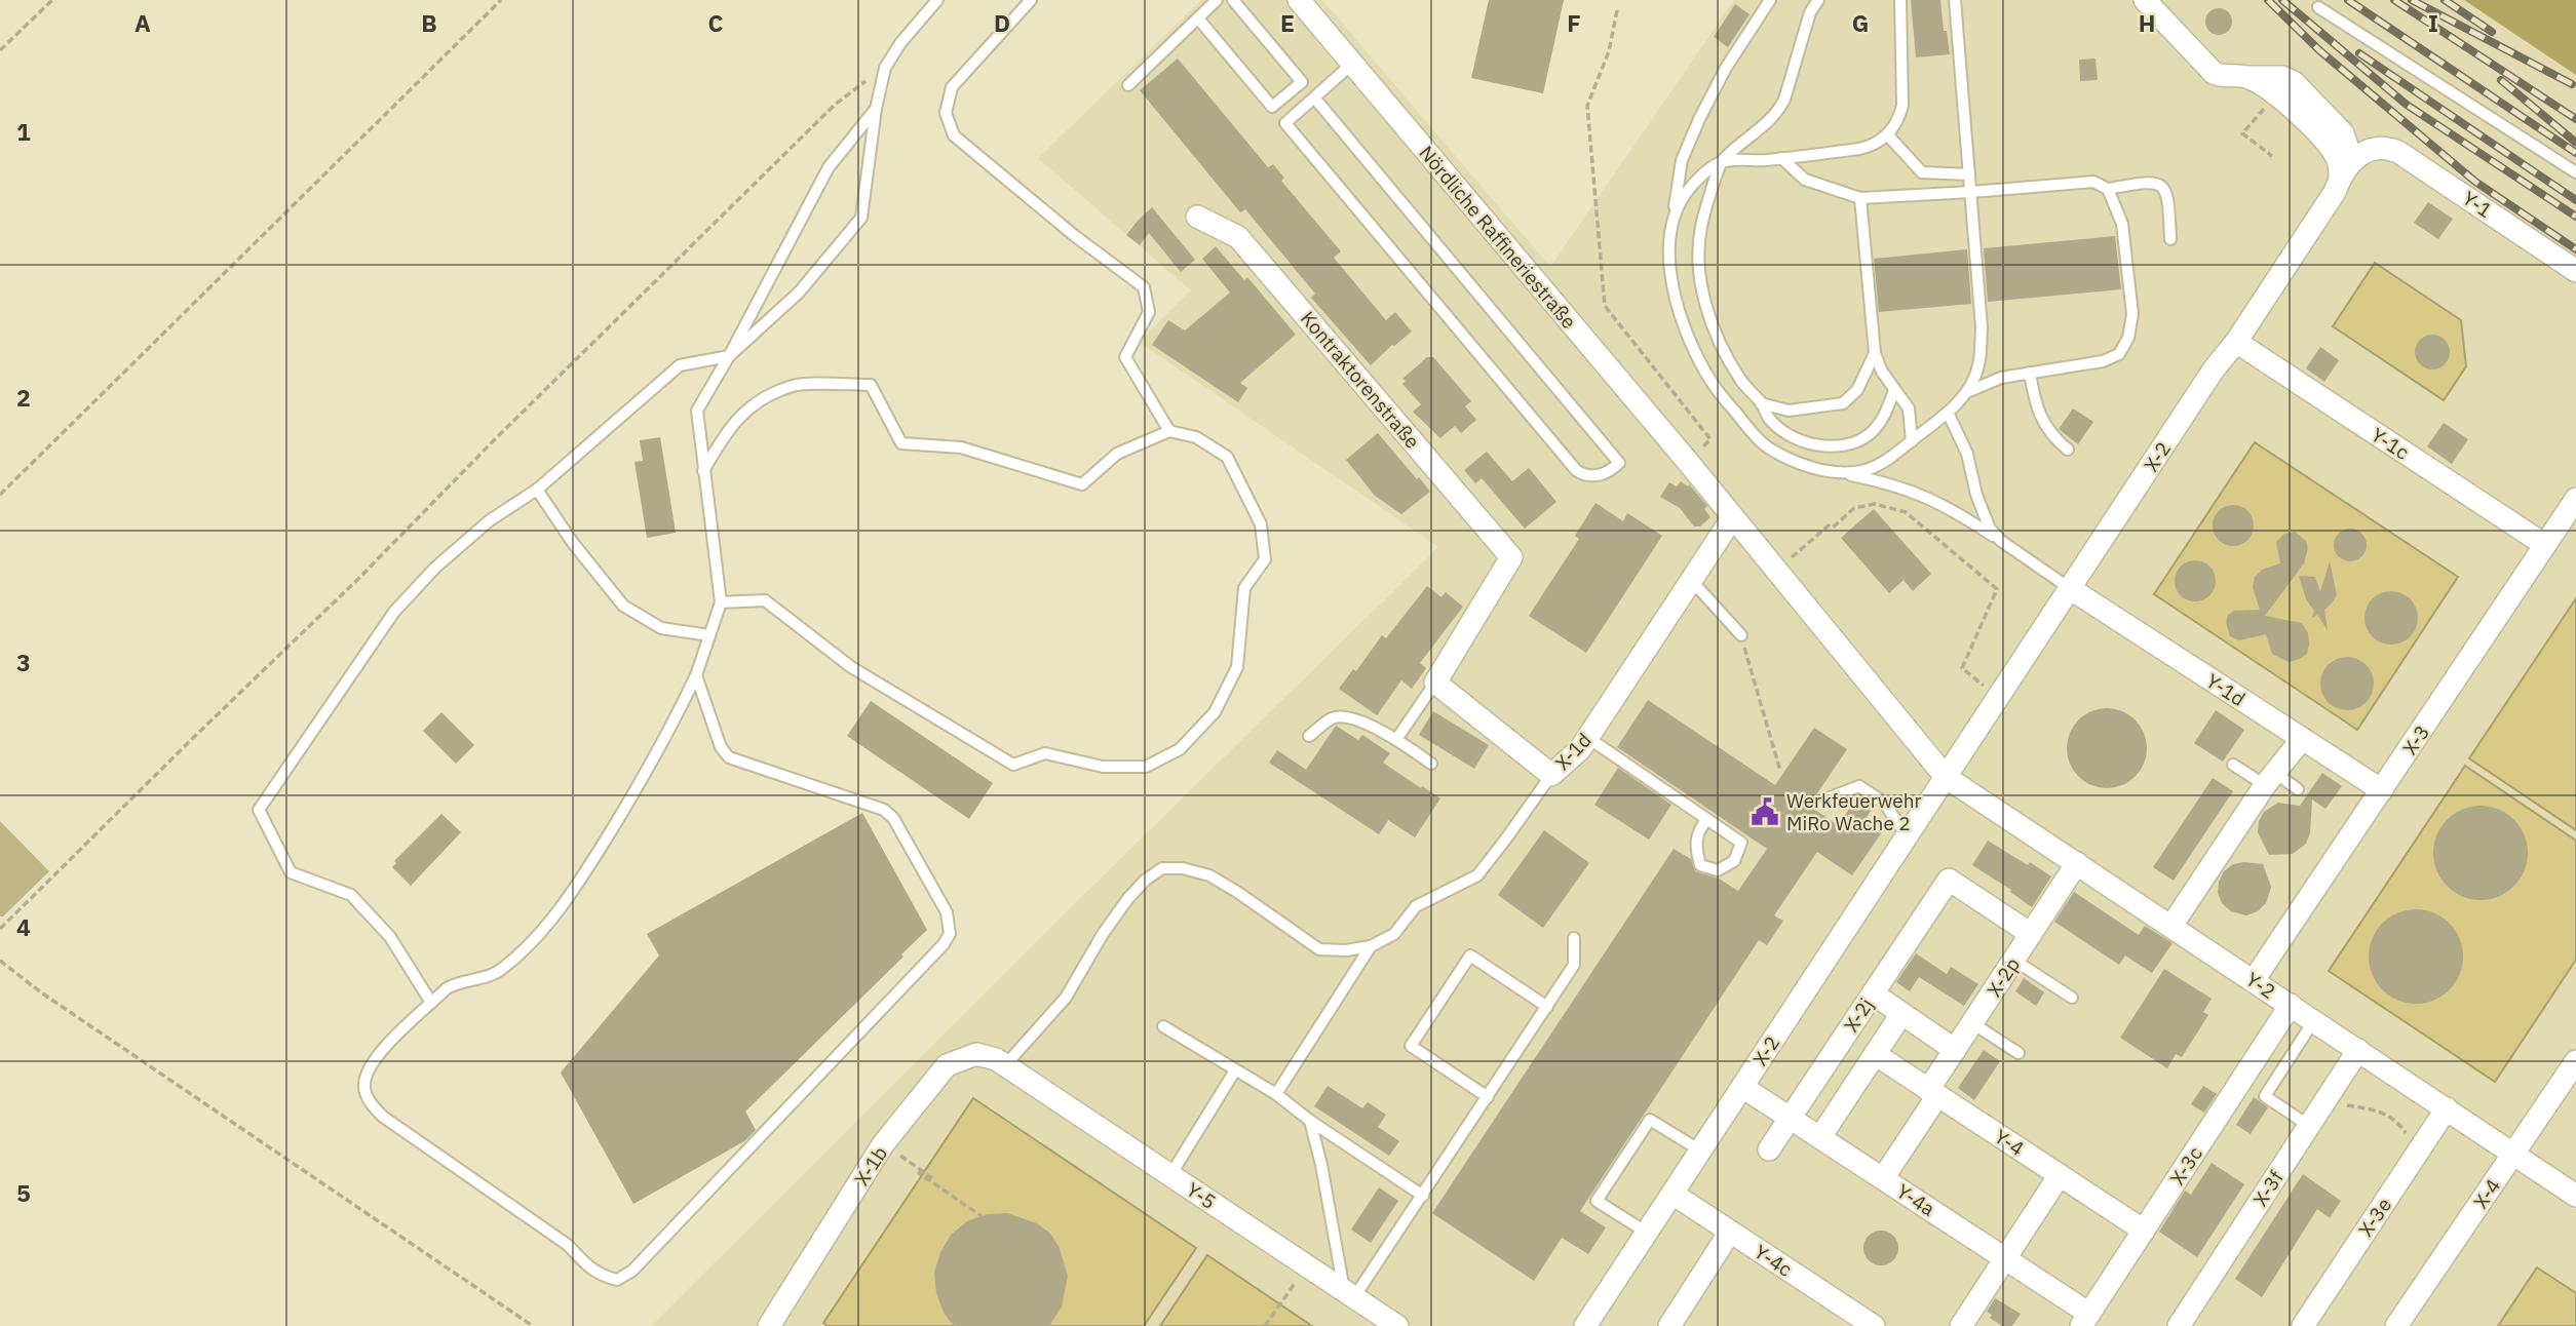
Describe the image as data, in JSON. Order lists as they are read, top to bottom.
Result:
{
  "streets": {
    "street": [
      "Y-1",
      "Nördliche Raffineriestraße",
      "Kontraktorenstraße",
      "Y-1c",
      "X-2",
      "Y-1d",
      "X-3",
      "X-1d",
      "X-2p",
      "Y-2",
      "X-2j",
      "Y-4",
      "X-1b",
      "X-3c",
      "X-3f",
      "X-4",
      "Y-5",
      "Y-4a",
      "X-3e",
      "Y-4c"
    ]
  },
  "crossings": [
    ["Y-1", "X-2"],
    ["Kontraktorenstraße", "X-1d"],
    ["Y-1c", "X-2"],
    ["Y-1c", "X-3"],
    ["X-2", "Y-1d"],
    ["X-2", "Y-2"],
    ["X-2", "Y-4a"],
    ["X-2", "Y-4c"],
    ["Y-1d", "X-3"],
    ["X-3", "Y-2"],
    ["X-2p", "Y-2"],
    ["X-2p", "X-2j"],
    ["X-2p", "Y-4"],
    ["X-2p", "Y-4a"],
    ["Y-2", "X-3c"],
    ["Y-2", "X-3f"],
    ["Y-2", "X-4"],
    ["Y-2", "X-3e"],
    ["X-2j", "Y-4a"],
    ["Y-4", "X-3c"],
    ["X-1b", "Y-5"],
    ["X-3c", "Y-4a"]
  ],
  "places": {
    "public building": ["Werkfeuerwehr MiRo Wache 2"]
  },
  "grid": {
    "columns": [
      "A",
      "B",
      "C",
      "D",
      "E",
      "F",
      "G",
      "H",
      "I"
    ],
    "rows": [
      "1",
      "2",
      "3",
      "4",
      "5"
    ]
  }
}
